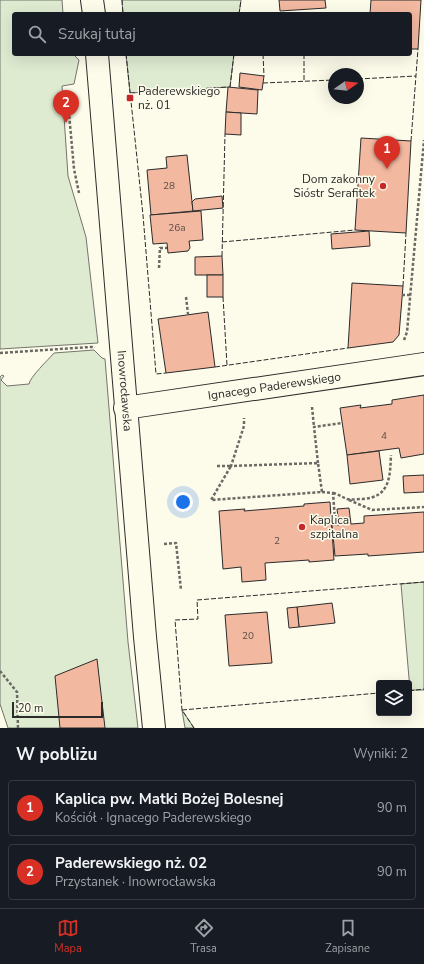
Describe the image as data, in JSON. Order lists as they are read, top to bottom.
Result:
{
  "streets": {
    "street": ["Ignacego Paderewskiego", "Inowrocławska"]
  },
  "crossings": [
    ["Ignacego Paderewskiego", "Inowrocławska"]
  ],
  "places": {
    "transit": ["Paderewskiego nż. 01"],
    "other": ["Dom zakonny Sióstr Serafitek", "Kaplica szpitalna"]
  },
  "house_numbers": [
    "28",
    "26a",
    "4",
    "2",
    "20"
  ],
  "scale_bar": "20 m",
  "north": "right",
  "page": {
    "search": "Szukaj tutaj",
    "pins": ["2", "1"],
    "scale": "20 m",
    "heading": ["W pobliżu", "Wyniki: 2"],
    "list": [
      {
        "mark": "1",
        "name": "Kaplica pw. Matki Bożej Bolesnej",
        "note": "Kościół · Ignacego Paderewskiego",
        "value": "90 m"
      },
      {
        "mark": "2",
        "name": "Paderewskiego nż. 02",
        "note": "Przystanek · Inowrocławska",
        "value": "90 m"
      }
    ],
    "nav": ["Mapa", "Trasa", "Zapisane"]
  }
}
